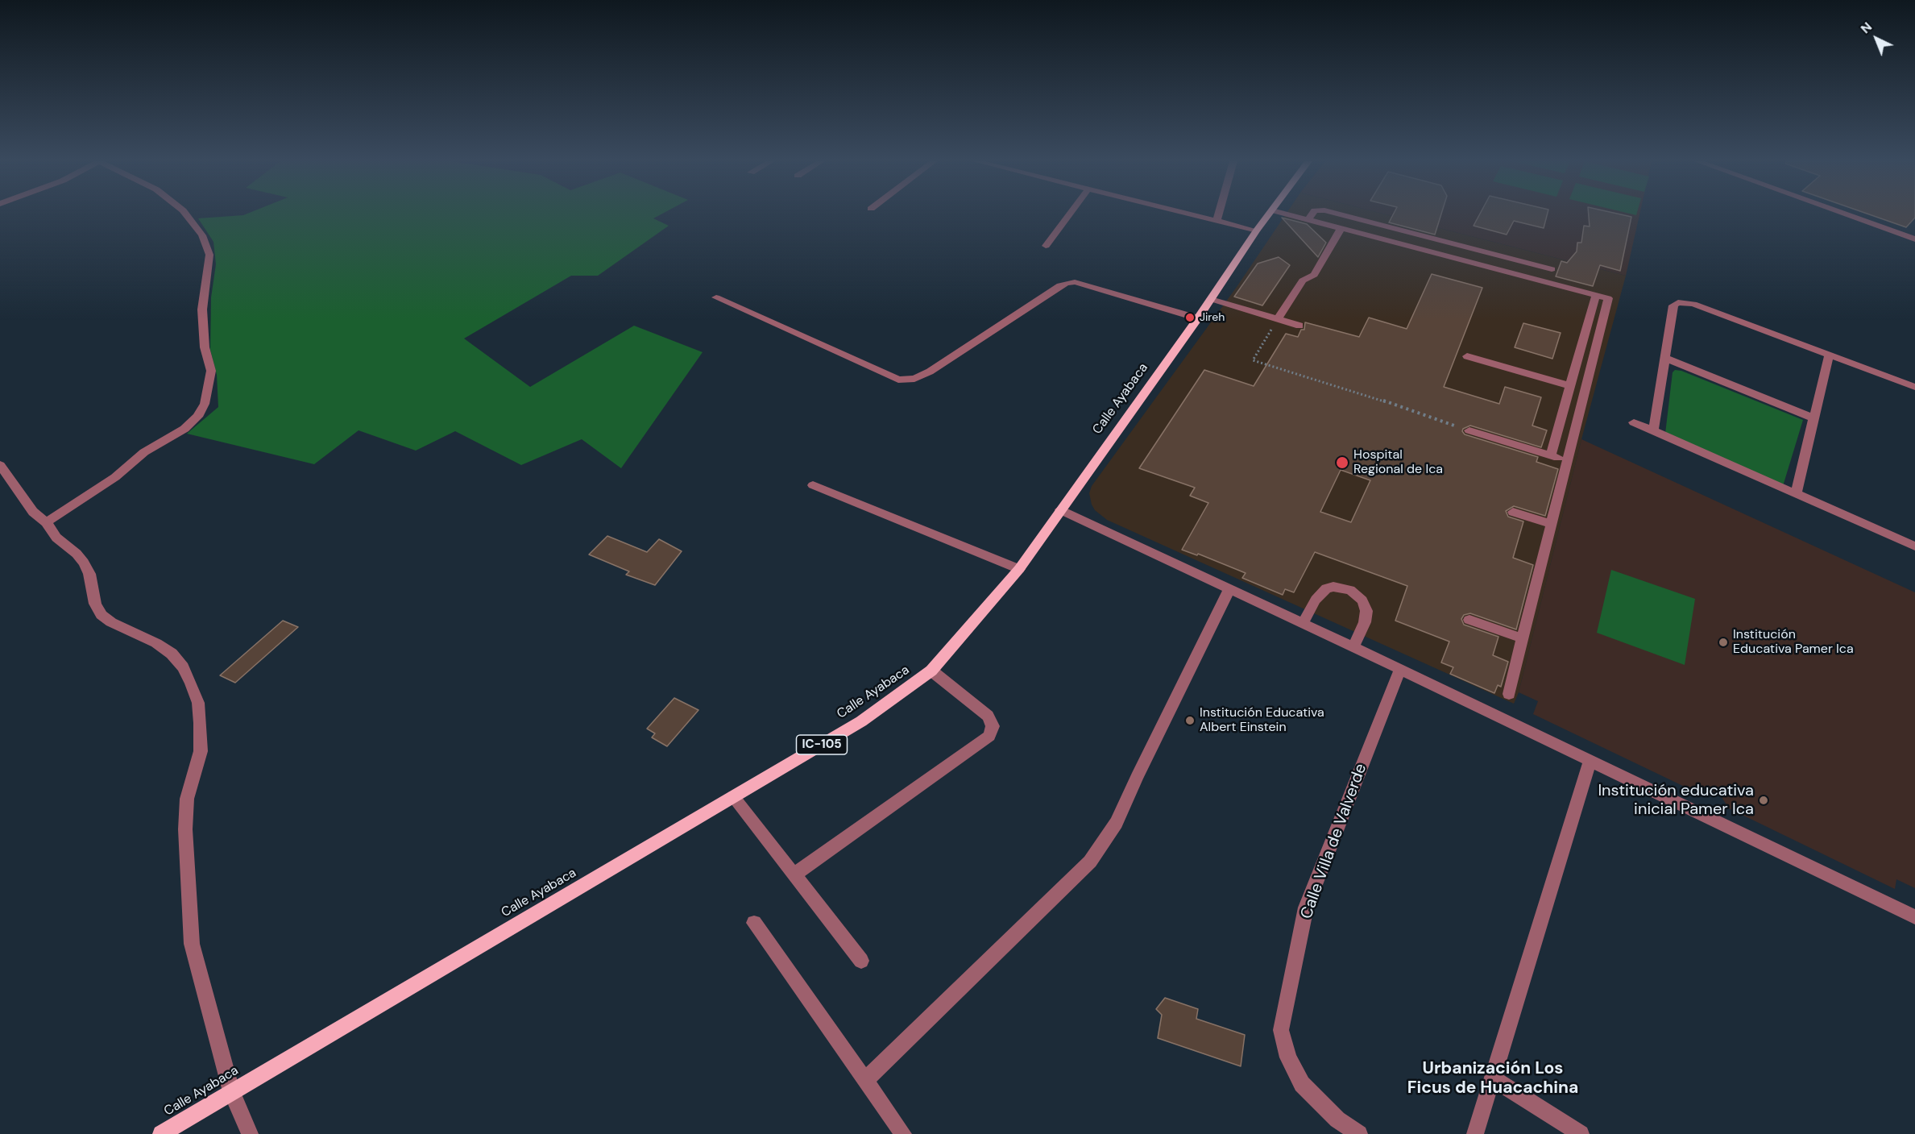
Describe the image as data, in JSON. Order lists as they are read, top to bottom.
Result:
{
  "streets": {
    "main road": ["Calle Ayabaca", "IC-105"],
    "street": ["Calle Villa de Valverde"]
  },
  "districts": ["Urbanización Los Ficus de Huacachina"],
  "places": [
    "Jireh",
    "Hospital Regional de Ica",
    "Institución Educativa Pamer Ica",
    "Institución Educativa Albert Einstein",
    "Institución educativa inicial Pamer Ica"
  ],
  "north": "top left"
}
